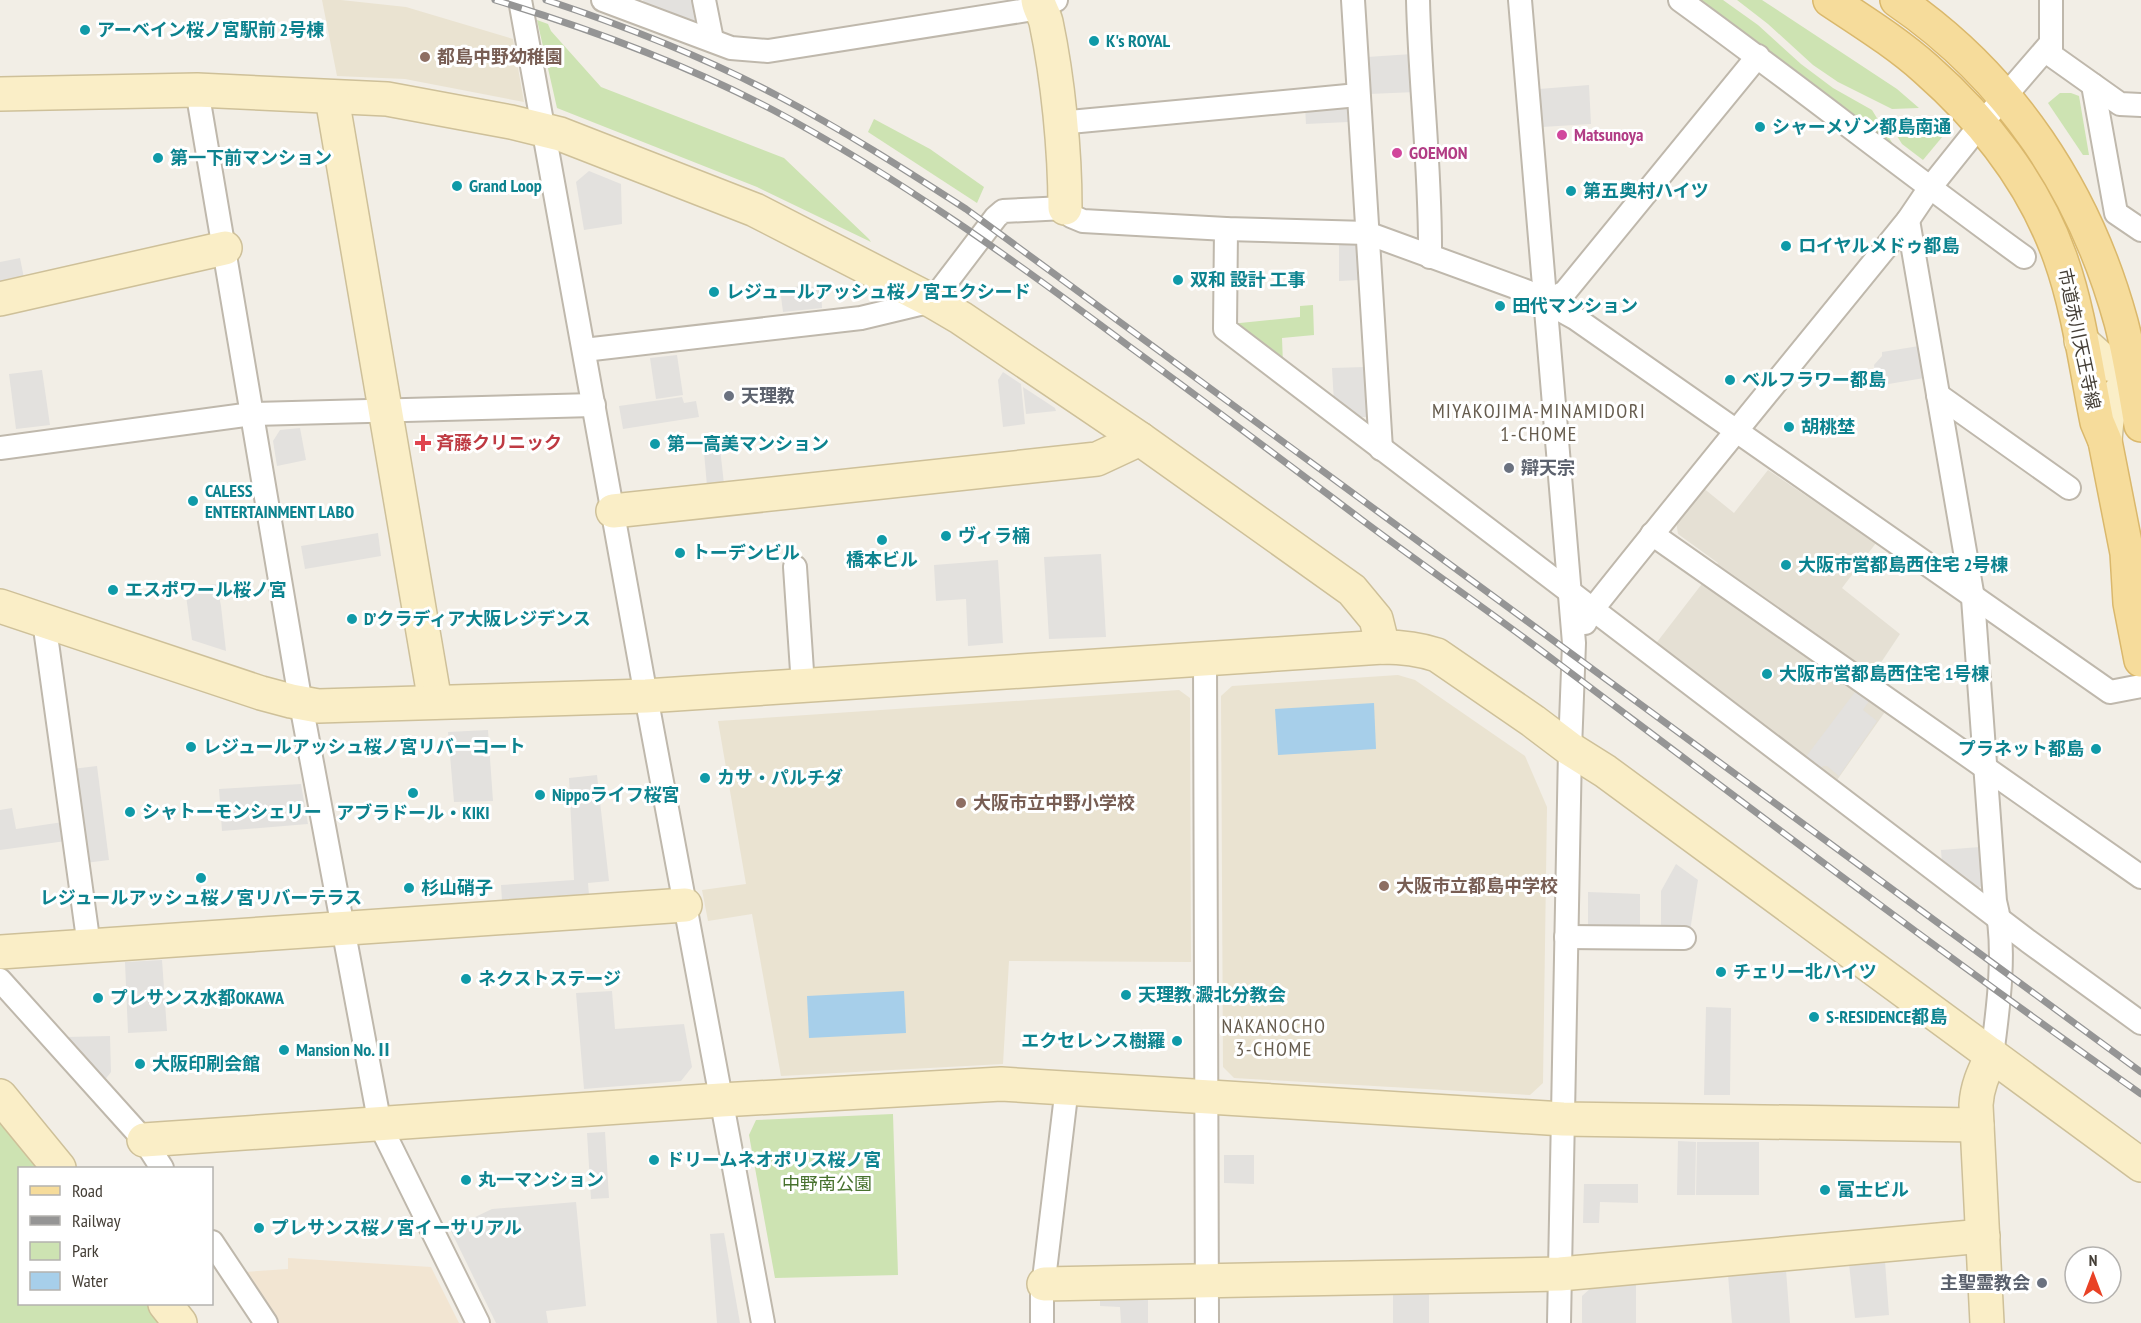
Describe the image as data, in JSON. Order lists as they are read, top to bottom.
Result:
{
  "streets": {
    "main road": ["市道赤川天王寺線"]
  },
  "districts": ["MIYAKOJIMA-MINAMIDORI 1-CHOME", "NAKANOCHO 3-CHOME"],
  "parks": ["中野南公園"],
  "places": {
    "other": [
      "アーベイン桜ノ宮駅前 2号棟",
      "K's ROYAL",
      "都島中野幼稚園",
      "シャーメゾン都島南通",
      "Matsunoya",
      "GOEMON",
      "第一下前マンション",
      "Grand Loop",
      "第五奥村ハイツ",
      "ロイヤルメドゥ都島",
      "双和 設計 工事",
      "レジュールアッシュ桜ノ宮エクシード",
      "田代マンション",
      "ベルフラワー都島",
      "天理教",
      "胡桃埜",
      "第一高美マンション",
      "辯天宗",
      "CALESS ENTERTAINMENT LABO",
      "ヴィラ楠",
      "橋本ビル",
      "トーデンビル",
      "大阪市営都島西住宅 2号棟",
      "エスポワール桜ノ宮",
      "D’クラディア大阪レジデンス",
      "大阪市営都島西住宅 1号棟",
      "レジュールアッシュ桜ノ宮リバーコート",
      "プラネット都島",
      "カサ・パルチダ",
      "アブラドール・KIKI",
      "Nippoライフ桜宮",
      "大阪市立中野小学校",
      "シャトーモンシェリー",
      "レジュールアッシュ桜ノ宮リバーテラス",
      "大阪市立都島中学校",
      "杉山硝子",
      "チェリー北ハイツ",
      "ネクストステージ",
      "天理教 澱北分教会",
      "プレサンス水都OKAWA",
      "S-RESIDENCE都島",
      "エクセレンス樹羅",
      "Mansion No.Ⅱ",
      "大阪印刷会館",
      "ドリームネオポリス桜ノ宮",
      "丸一マンション",
      "富士ビル",
      "プレサンス桜ノ宮イーサリアル",
      "主聖霊教会"
    ],
    "health": ["斉藤クリニック"]
  },
  "legend": [
    "Road",
    "Railway",
    "Park",
    "Water"
  ],
  "north": "top"
}
